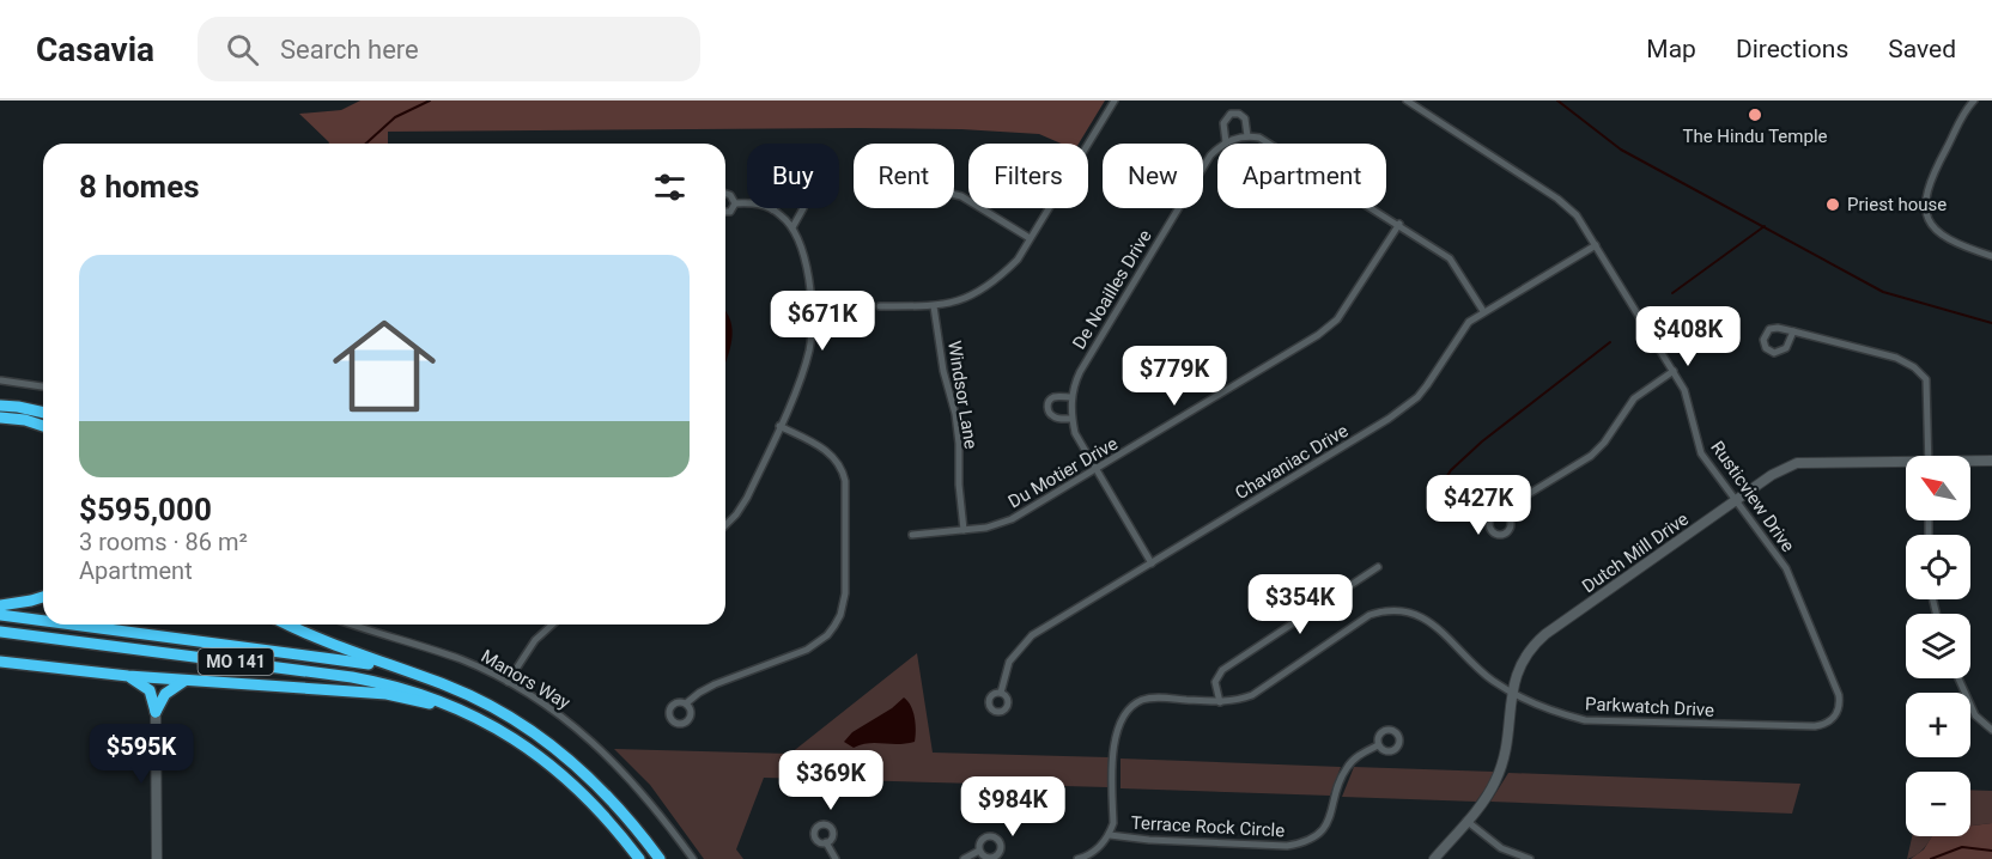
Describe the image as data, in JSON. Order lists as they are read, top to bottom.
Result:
{
  "streets": {
    "highway": ["MO 141"],
    "street": [
      "De Noailles Drive",
      "Windsor Lane",
      "Chavaniac Drive",
      "Du Motier Drive",
      "Rusticview Drive",
      "Dutch Mill Drive",
      "Manors Way",
      "Parkwatch Drive",
      "Terrace Rock Circle"
    ]
  },
  "crossings": [
    ["De Noailles Drive", "Chavaniac Drive"],
    ["De Noailles Drive", "Du Motier Drive"],
    ["Windsor Lane", "Du Motier Drive"],
    ["Chavaniac Drive", "Rusticview Drive"],
    ["Rusticview Drive", "Dutch Mill Drive"],
    ["Rusticview Drive", "Parkwatch Drive"],
    ["Dutch Mill Drive", "Parkwatch Drive"],
    ["Parkwatch Drive", "Terrace Rock Circle"]
  ],
  "places": ["The Hindu Temple", "Priest house"],
  "north": "top left",
  "page": {
    "header": "Casavia",
    "search": "Search here",
    "nav": ["Map", "Directions", "Saved"],
    "chip": [
      "Buy",
      "Rent",
      "Filters",
      "New",
      "Apartment"
    ],
    "heading": "8 homes",
    "list": [
      {
        "name": "$595,000",
        "note": "3 rooms · 86 m² · Apartment"
      }
    ],
    "price": [
      "$671K",
      "$408K",
      "$779K",
      "$427K",
      "$354K",
      "$595K",
      "$369K",
      "$984K"
    ],
    "map_buttons": ["+", "−"]
  }
}
